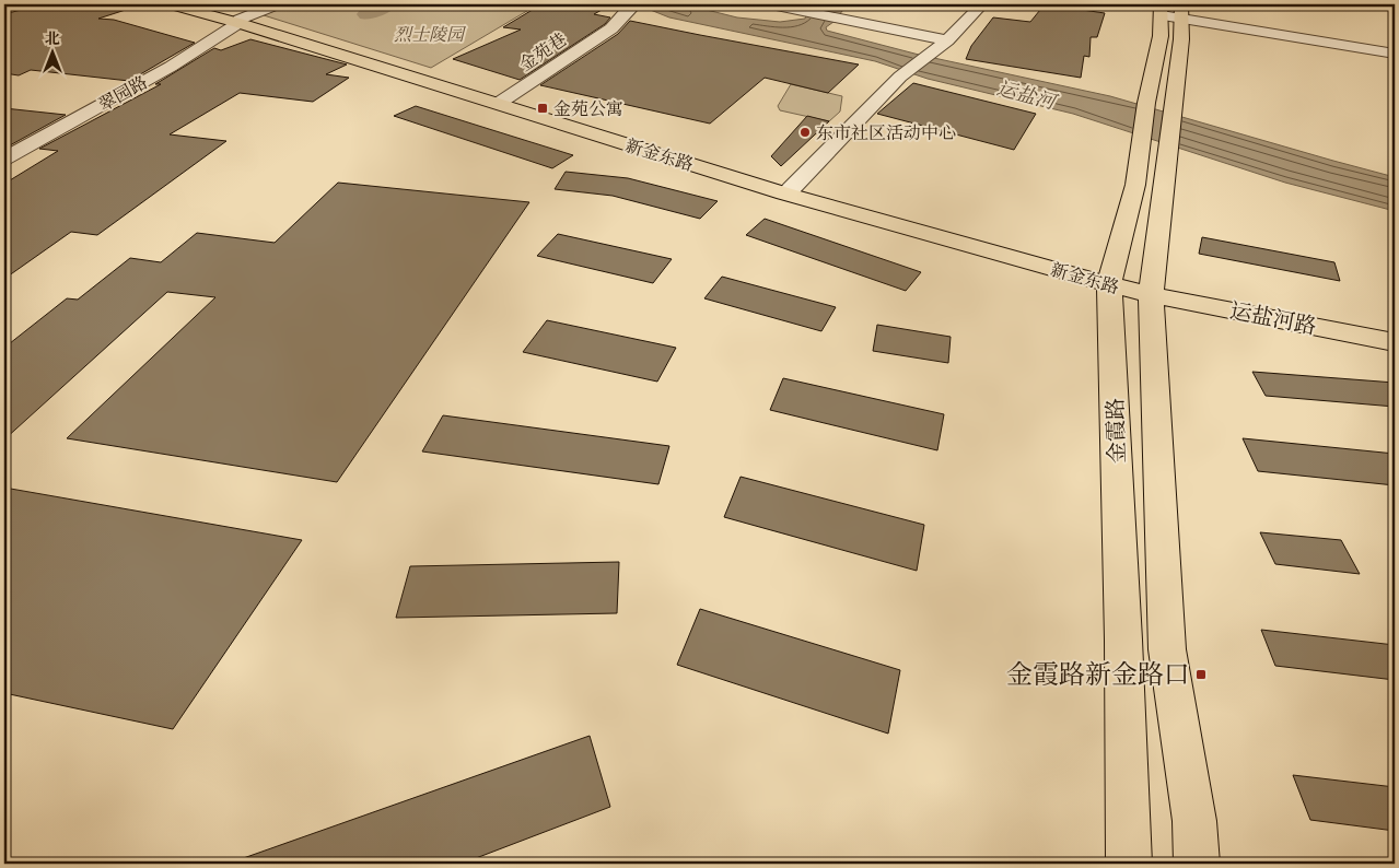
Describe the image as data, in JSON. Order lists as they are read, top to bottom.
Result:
{
  "streets": {
    "main road": ["新金东路", "运盐河路", "金霞路"],
    "street": ["金苑巷", "翠园路"]
  },
  "crossings": [
    ["金苑巷", "新金东路"],
    ["翠园路", "新金东路"],
    ["新金东路", "运盐河路"],
    ["新金东路", "金霞路"],
    ["运盐河路", "金霞路"]
  ],
  "water": ["运盐河"],
  "parks": ["烈士陵园"],
  "places": {
    "transit": ["金苑公寓", "金霞路新金路口"],
    "other": ["东市社区活动中心"]
  },
  "north": "top"
}
